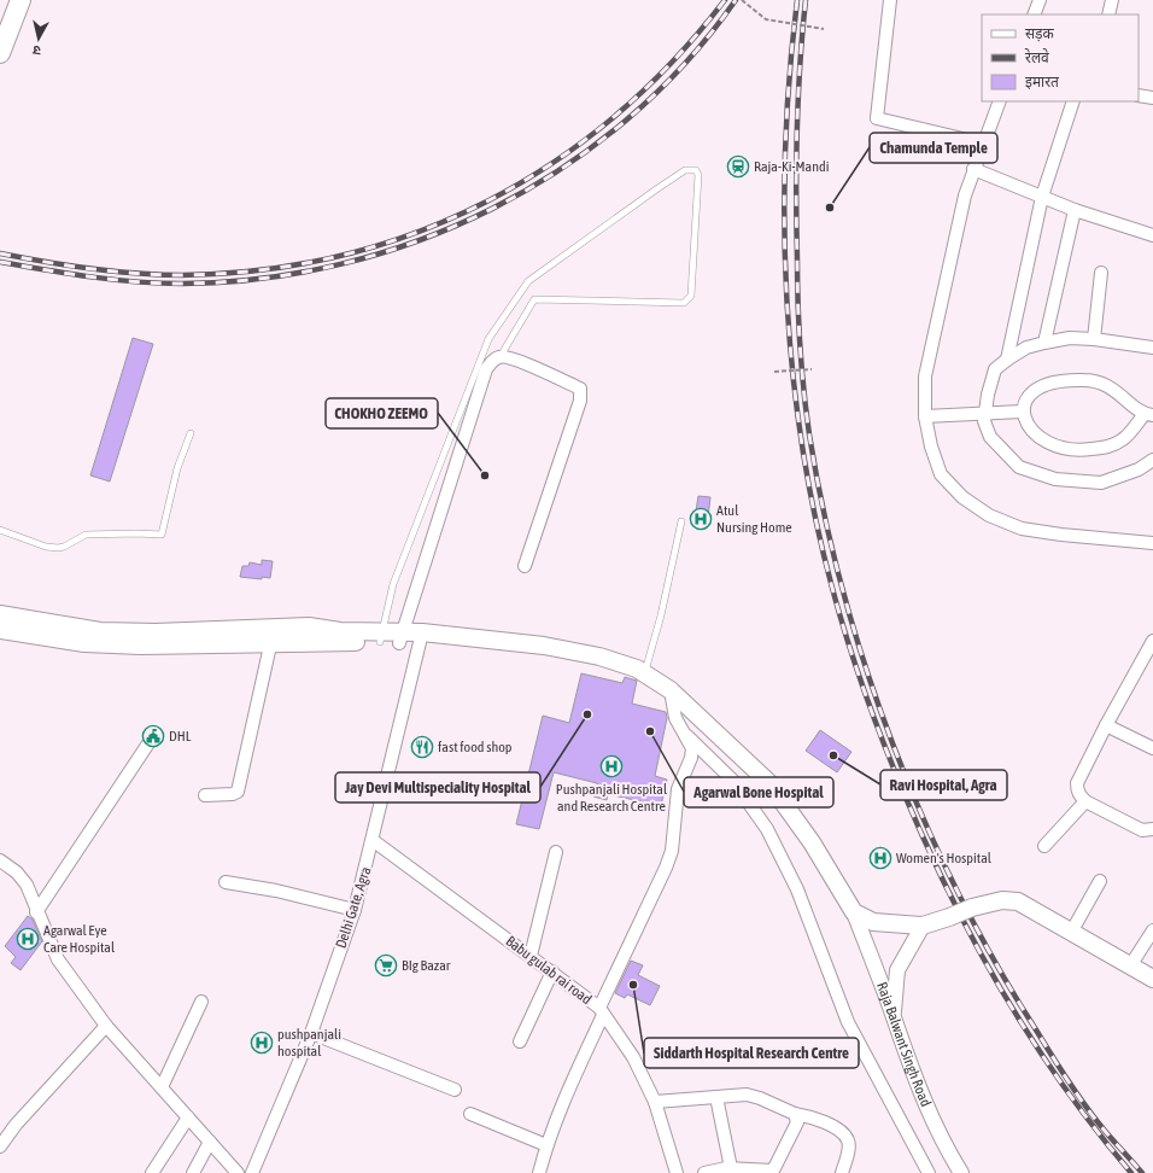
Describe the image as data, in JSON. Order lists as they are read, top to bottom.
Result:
{
  "streets": {
    "street": ["Delhi Gate, Agra", "Babu gulab rai road", "Raja Balwant Singh Road"]
  },
  "crossings": [
    ["Delhi Gate, Agra", "Babu gulab rai road"]
  ],
  "places": {
    "station": ["Raja-Ki-Mandi"],
    "other": [
      "Chamunda Temple",
      "CHOKHO ZEEMO",
      "Jay Devi Multispeciality Hospital",
      "Agarwal Bone Hospital",
      "Ravi Hospital, Agra",
      "Siddarth Hospital Research Centre"
    ],
    "hospital": [
      "Atul Nursing Home",
      "Pushpanjali Hospital and Research Centre",
      "Women's Hospital",
      "Agarwal Eye Care Hospital",
      "pushpanjali hospital"
    ],
    "public building": ["DHL"],
    "restaurant": ["fast food shop"],
    "supermarket": ["BIg Bazar"]
  },
  "legend": ["सड़क", "रेलवे", "इमारत"],
  "north": "bottom"
}
